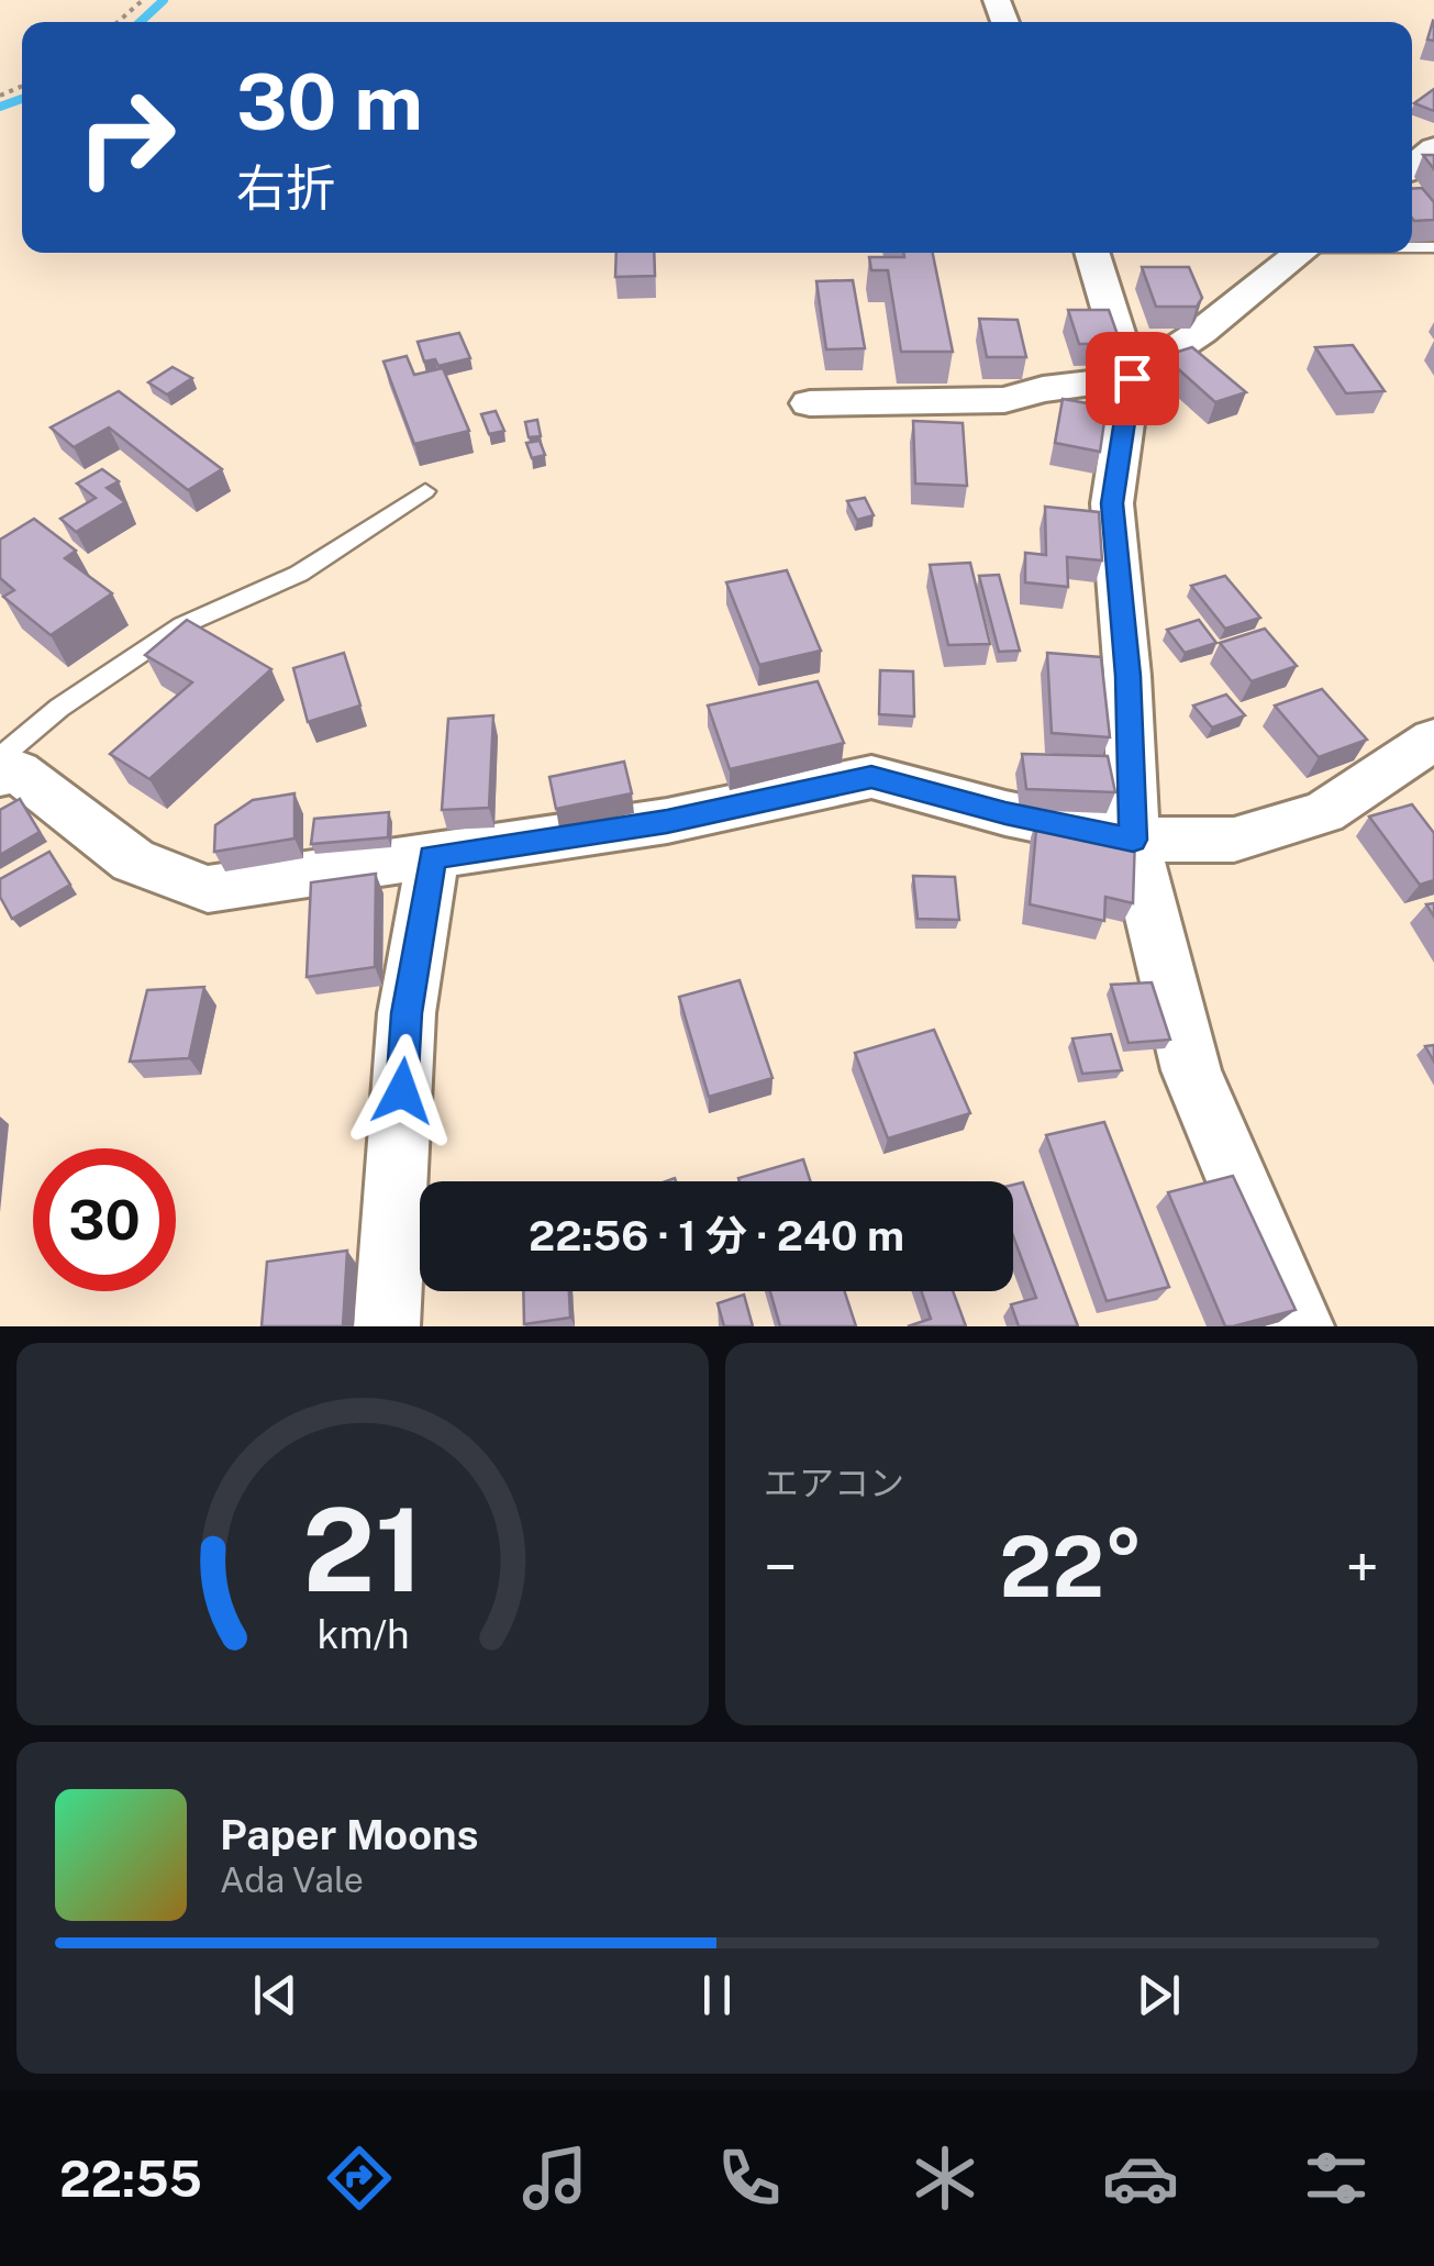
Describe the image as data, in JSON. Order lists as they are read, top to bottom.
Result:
{
  "page": {
    "turn": ["30 m", "右折"],
    "limit": "30",
    "trip": "22:56 · 1 分 · 240 m",
    "tile": "エアコン",
    "heat": ["−", "22°", "+"],
    "song": ["Paper Moons", "Ada Vale"],
    "tabs": "22:55",
    "gauge": ["21", "km/h"]
  }
}
